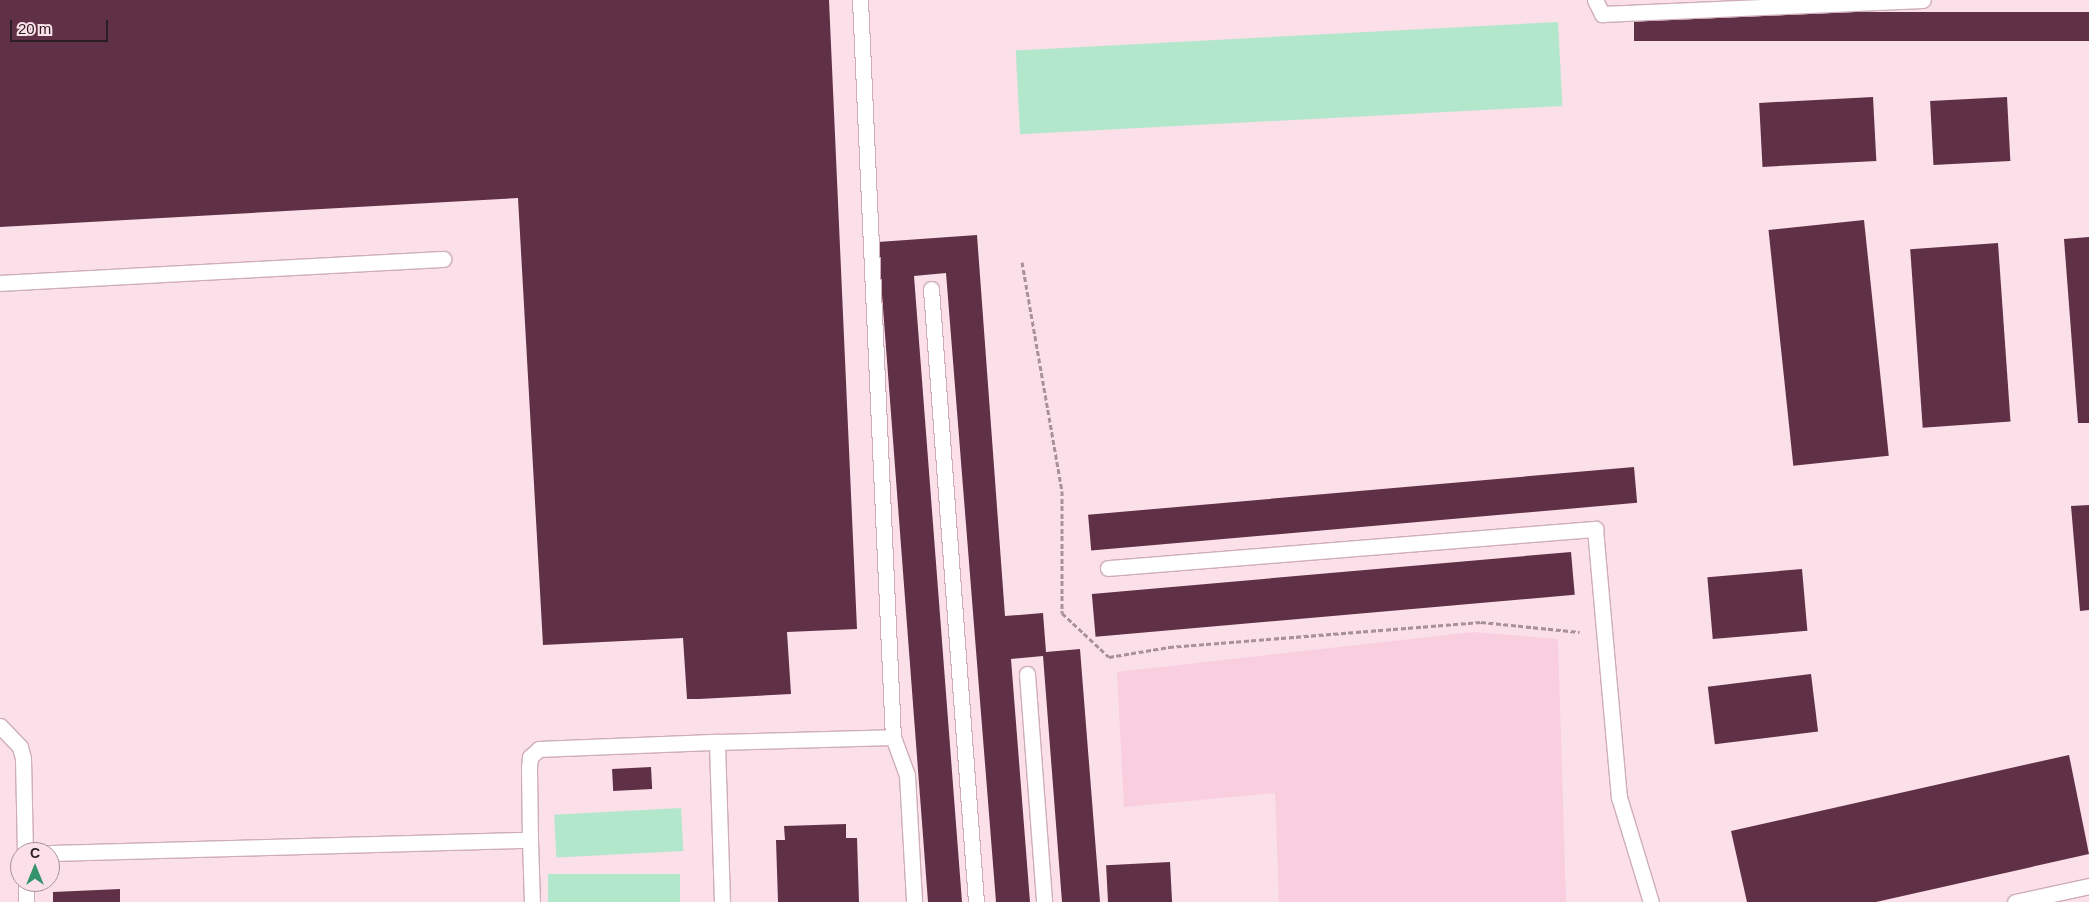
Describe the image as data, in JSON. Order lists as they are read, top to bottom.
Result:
{
  "scale_bar": "20 m",
  "north": "top"
}
